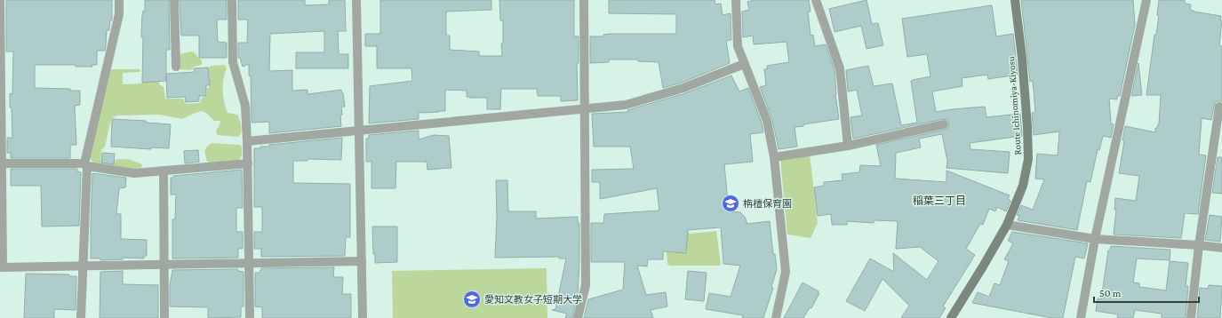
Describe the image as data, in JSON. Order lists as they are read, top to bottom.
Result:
{
  "streets": {
    "main road": ["Route Ichinomiya-Kiyosu"]
  },
  "districts": ["稲葉三丁目"],
  "places": {
    "school or university": ["栴檀保育園", "愛知文教女子短期大学"]
  },
  "scale_bar": "50 m"
}
